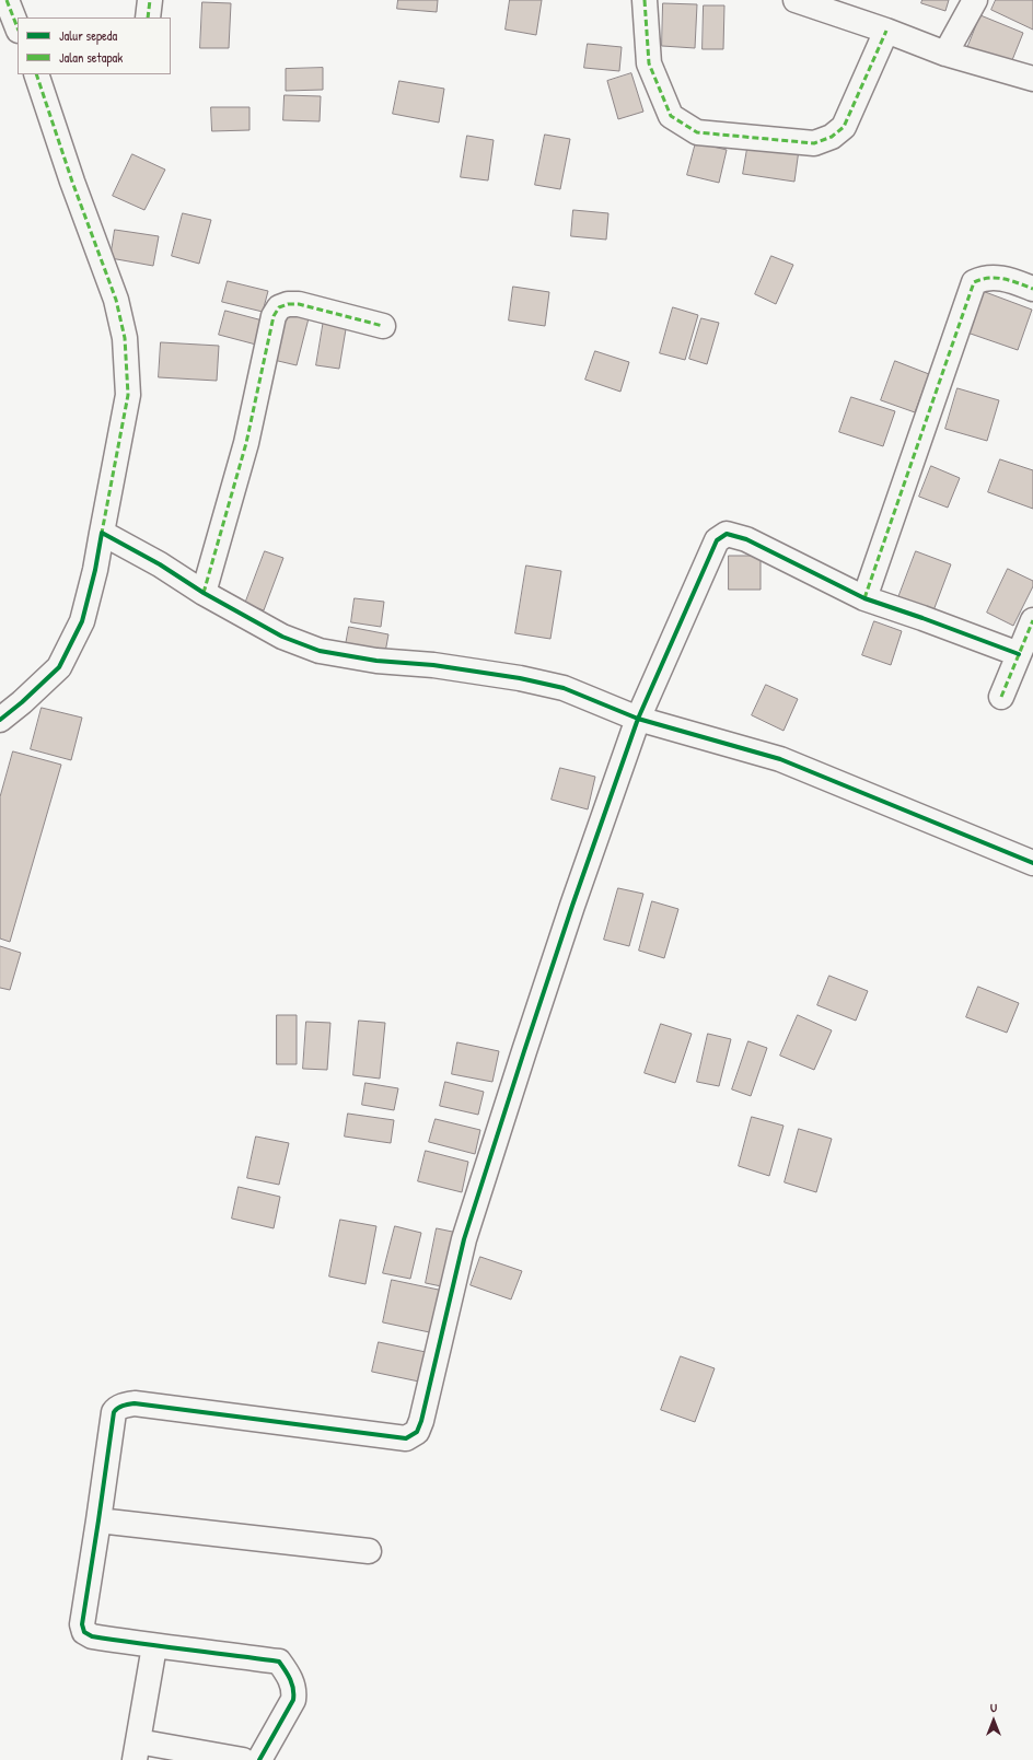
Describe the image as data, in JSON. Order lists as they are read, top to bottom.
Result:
{
  "legend": ["Jalur sepeda", "Jalan setapak"],
  "north": "top"
}
